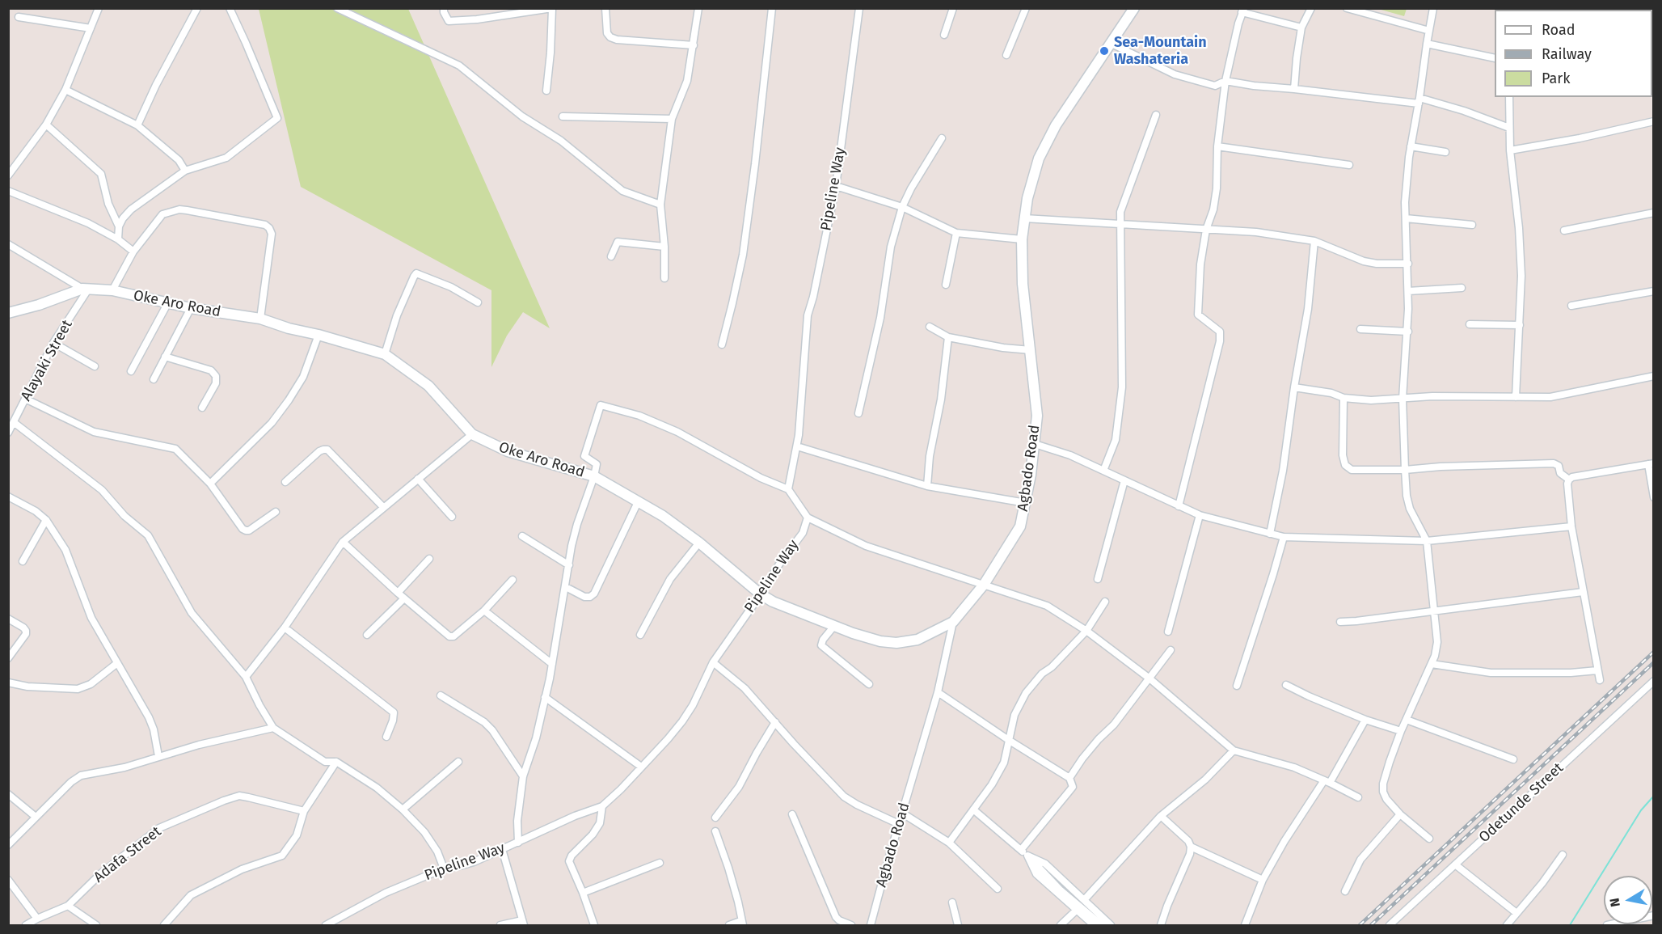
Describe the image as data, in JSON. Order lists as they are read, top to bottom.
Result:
{
  "streets": {
    "main road": ["Oke Aro Road", "Agbado Road"],
    "street": [
      "Pipeline Way",
      "Alayaki Street",
      "Odetunde Street",
      "Adafa Street"
    ]
  },
  "crossings": [
    ["Pipeline Way", "Oke Aro Road"],
    ["Oke Aro Road", "Alayaki Street"],
    ["Oke Aro Road", "Agbado Road"]
  ],
  "places": ["Sea-Mountain Washateria"],
  "legend": ["Road", "Railway", "Park"],
  "north": "left"
}
